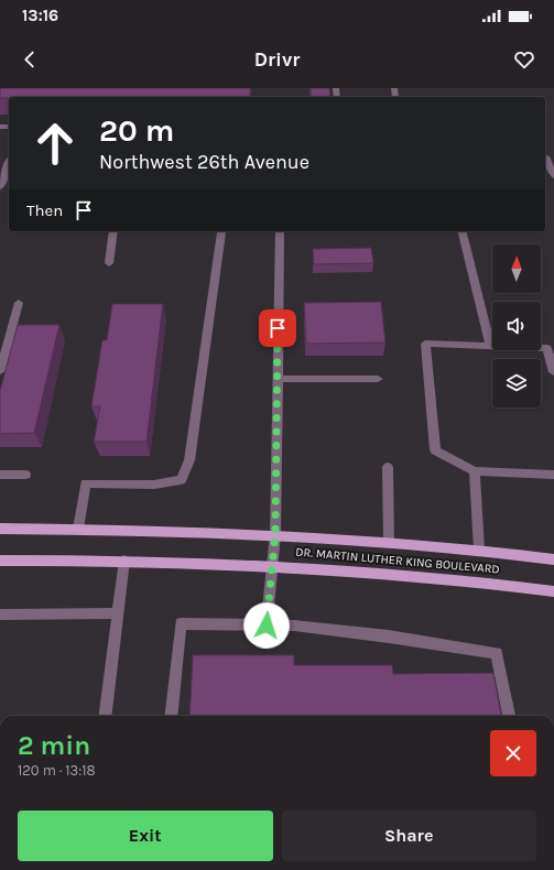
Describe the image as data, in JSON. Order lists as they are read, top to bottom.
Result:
{
  "streets": {
    "main road": ["DR. MARTIN LUTHER KING BOULEVARD"]
  },
  "north": "top",
  "page": {
    "status": "13:16",
    "header": "Drivr",
    "turn": ["20 m", "Northwest 26th Avenue"],
    "then": "Then",
    "heading": ["2 min", "120 m · 13:18"],
    "buttons": ["Exit", "Share"]
  }
}
